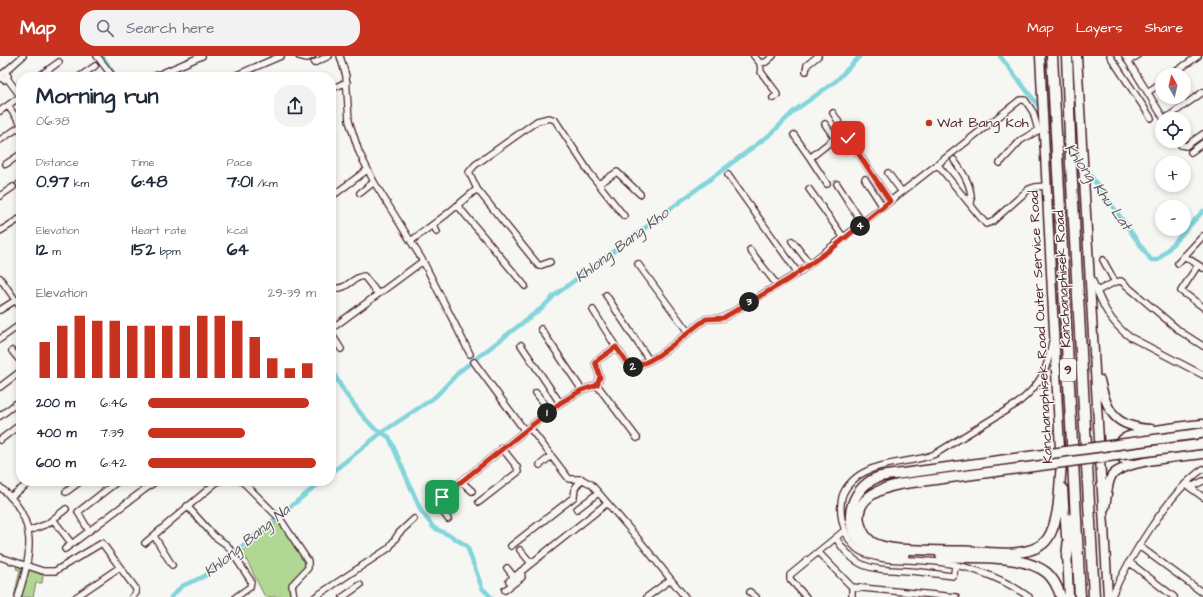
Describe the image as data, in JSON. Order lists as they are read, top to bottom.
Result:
{
  "streets": {
    "highway": ["Kanchanaphisek Road", "9"],
    "main road": ["Kanchanaphisek Road Outer Service Road"]
  },
  "water": ["Khlong Khu Lat", "Khlong Bang Kho", "Khlong Bang Na"],
  "places": ["Wat Bang Koh"],
  "north": "top",
  "page": {
    "header": "Map",
    "search": "Search here",
    "nav": ["Map", "Layers", "Share"],
    "map_buttons": ["+", "−"],
    "heading": ["Morning run", "06:38"],
    "stats": [
      ["Distance", "0.97 km"],
      ["Time", "6:48"],
      ["Pace", "7:01 /km"],
      ["Elevation", "12 m"],
      ["Heart rate", "152 bpm"],
      ["kcal", "64"]
    ],
    "pins": [
      "4",
      "3",
      "2",
      "1"
    ],
    "chart": ["Elevation", "29–39 m"],
    "list": [
      {
        "name": "200 m",
        "note": "6:46"
      },
      {
        "name": "400 m",
        "note": "7:39"
      },
      {
        "name": "600 m",
        "note": "6:42"
      }
    ]
  }
}
